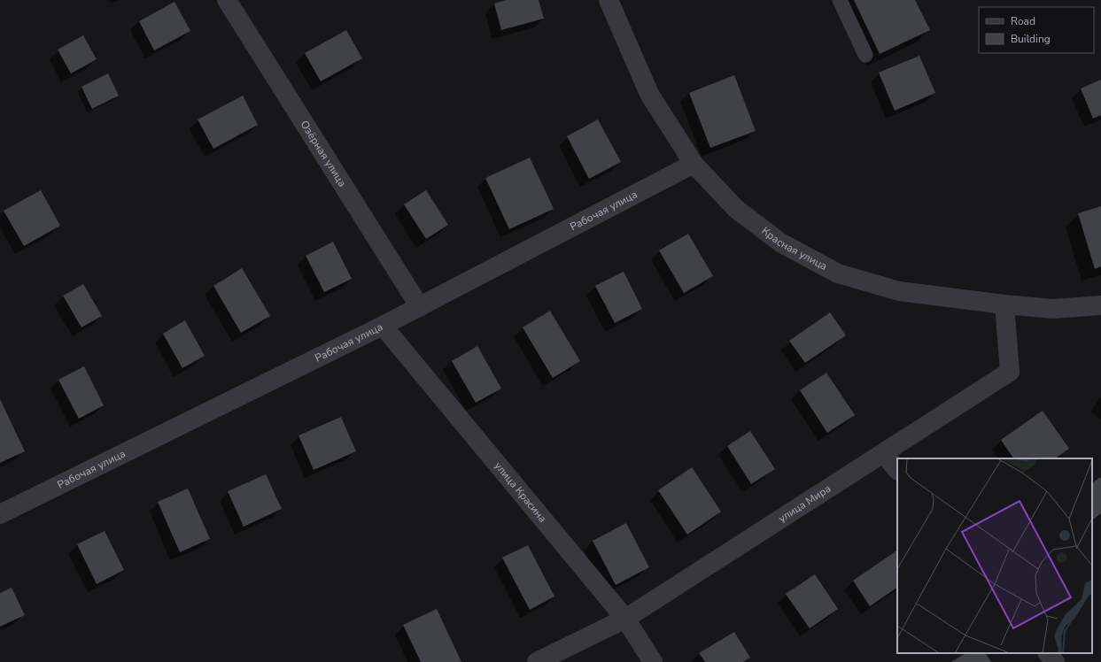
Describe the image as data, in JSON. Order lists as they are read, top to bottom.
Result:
{
  "streets": {
    "street": [
      "Озёрная улица",
      "Рабочая улица",
      "Красная улица",
      "улица Красина",
      "улица Мира"
    ]
  },
  "crossings": [
    ["Озёрная улица", "Рабочая улица"],
    ["Рабочая улица", "Красная улица"],
    ["Рабочая улица", "улица Красина"],
    ["Красная улица", "улица Мира"],
    ["улица Красина", "улица Мира"]
  ],
  "legend": ["Road", "Building"]
}
